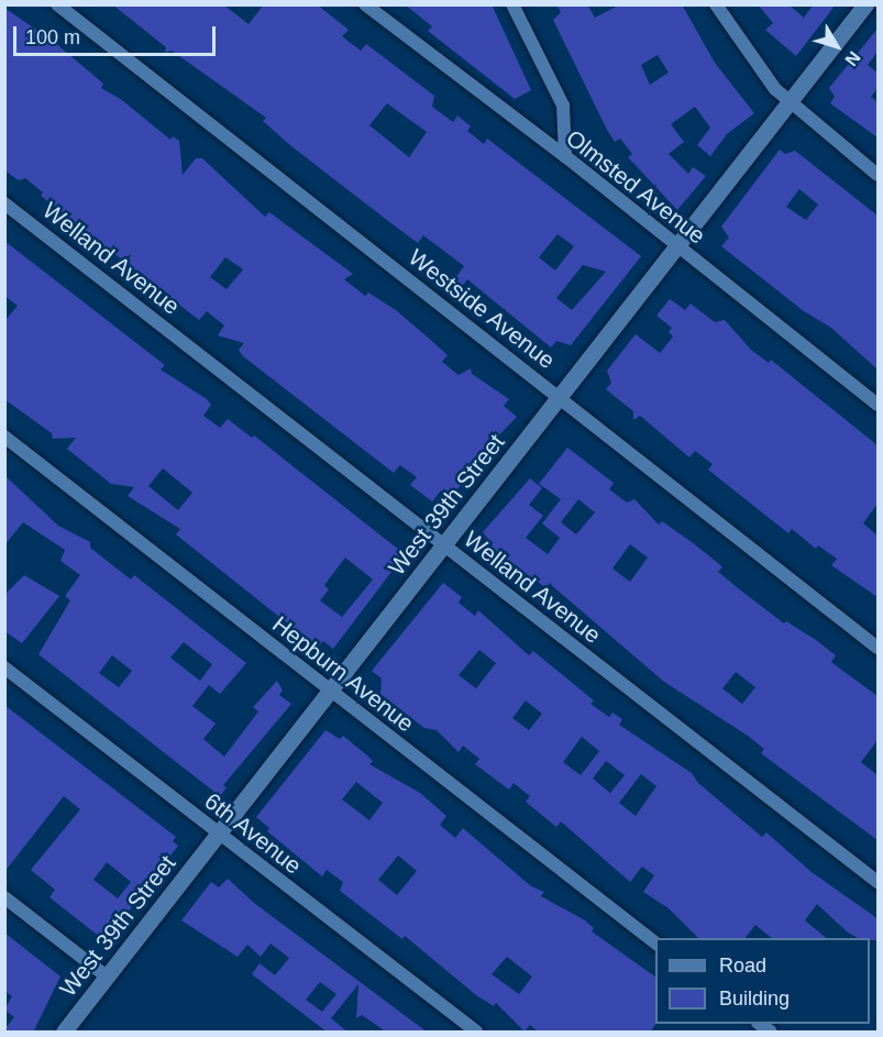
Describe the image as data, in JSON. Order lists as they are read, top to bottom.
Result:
{
  "streets": {
    "street": [
      "Olmsted Avenue",
      "Welland Avenue",
      "Westside Avenue",
      "West 39th Street",
      "Hepburn Avenue",
      "6th Avenue"
    ]
  },
  "crossings": [
    ["Olmsted Avenue", "West 39th Street"],
    ["Welland Avenue", "West 39th Street"],
    ["Westside Avenue", "West 39th Street"],
    ["West 39th Street", "Hepburn Avenue"],
    ["West 39th Street", "6th Avenue"]
  ],
  "legend": ["Road", "Building"],
  "scale_bar": "100 m",
  "north": "bottom right"
}
